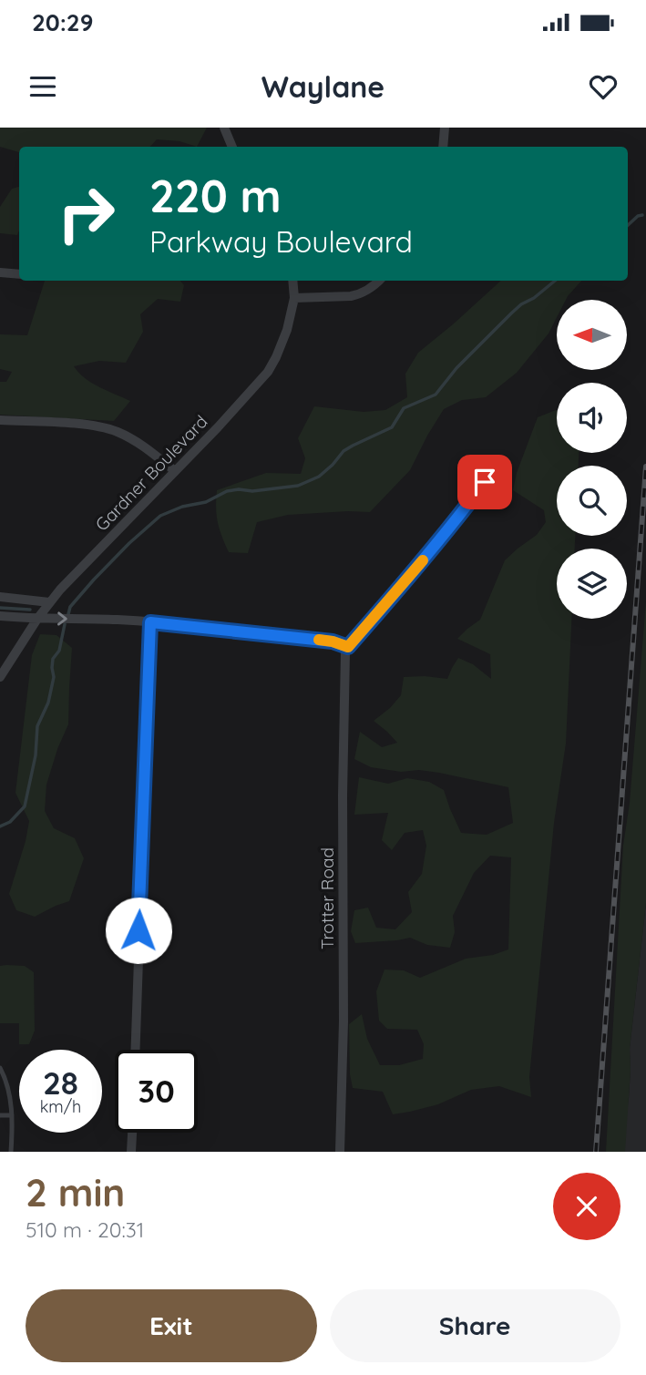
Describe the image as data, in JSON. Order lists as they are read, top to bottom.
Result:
{
  "streets": {
    "street": ["Gardner Boulevard", "Trotter Road"]
  },
  "north": "left",
  "page": {
    "status": "20:29",
    "header": "Waylane",
    "turn": ["220 m", "Parkway Boulevard"],
    "speed": "28 km/h",
    "limit": "30",
    "heading": ["2 min", "510 m · 20:31"],
    "buttons": ["Exit", "Share"]
  }
}
